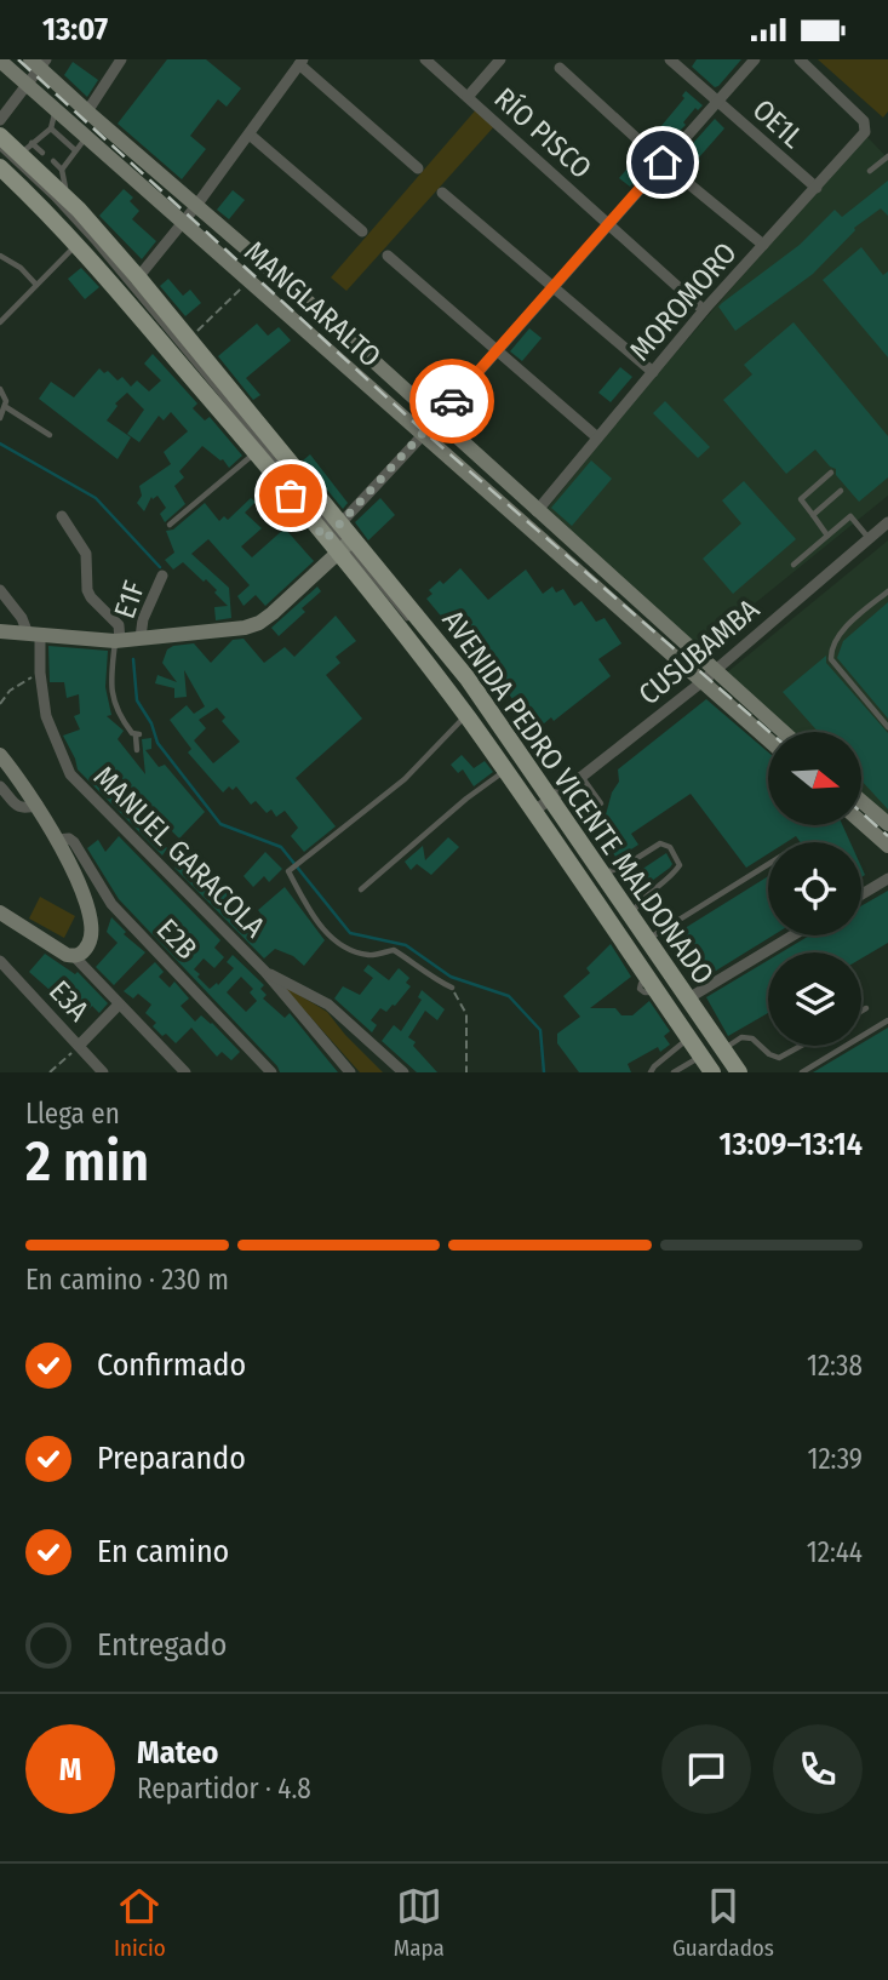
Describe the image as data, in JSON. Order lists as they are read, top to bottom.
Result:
{
  "streets": {
    "main road": ["MANGLARALTO", "AVENIDA PEDRO VICENTE MALDONADO"],
    "street": [
      "OE1L",
      "RÍO PISCO",
      "MOROMORO",
      "E1F",
      "CUSUBAMBA",
      "MANUEL GARACOLA",
      "E2B",
      "E3A"
    ]
  },
  "crossings": [
    ["OE1L", "MOROMORO"],
    ["RÍO PISCO", "MOROMORO"],
    ["MOROMORO", "MANGLARALTO"],
    ["MANGLARALTO", "CUSUBAMBA"],
    ["CUSUBAMBA", "AVENIDA PEDRO VICENTE MALDONADO"]
  ],
  "north": "right",
  "page": {
    "status": "13:07",
    "heading": ["2 min", "Llega en", "13:09–13:14"],
    "panel": ["Mateo", "Repartidor · 4.8"],
    "bar": "En camino · 230 m",
    "list": [
      ["Confirmado", "12:38"],
      ["Preparando", "12:39"],
      ["En camino", "12:44"],
      "Entregado"
    ],
    "round": "M",
    "tabs": ["Inicio", "Mapa", "Guardados"]
  }
}
